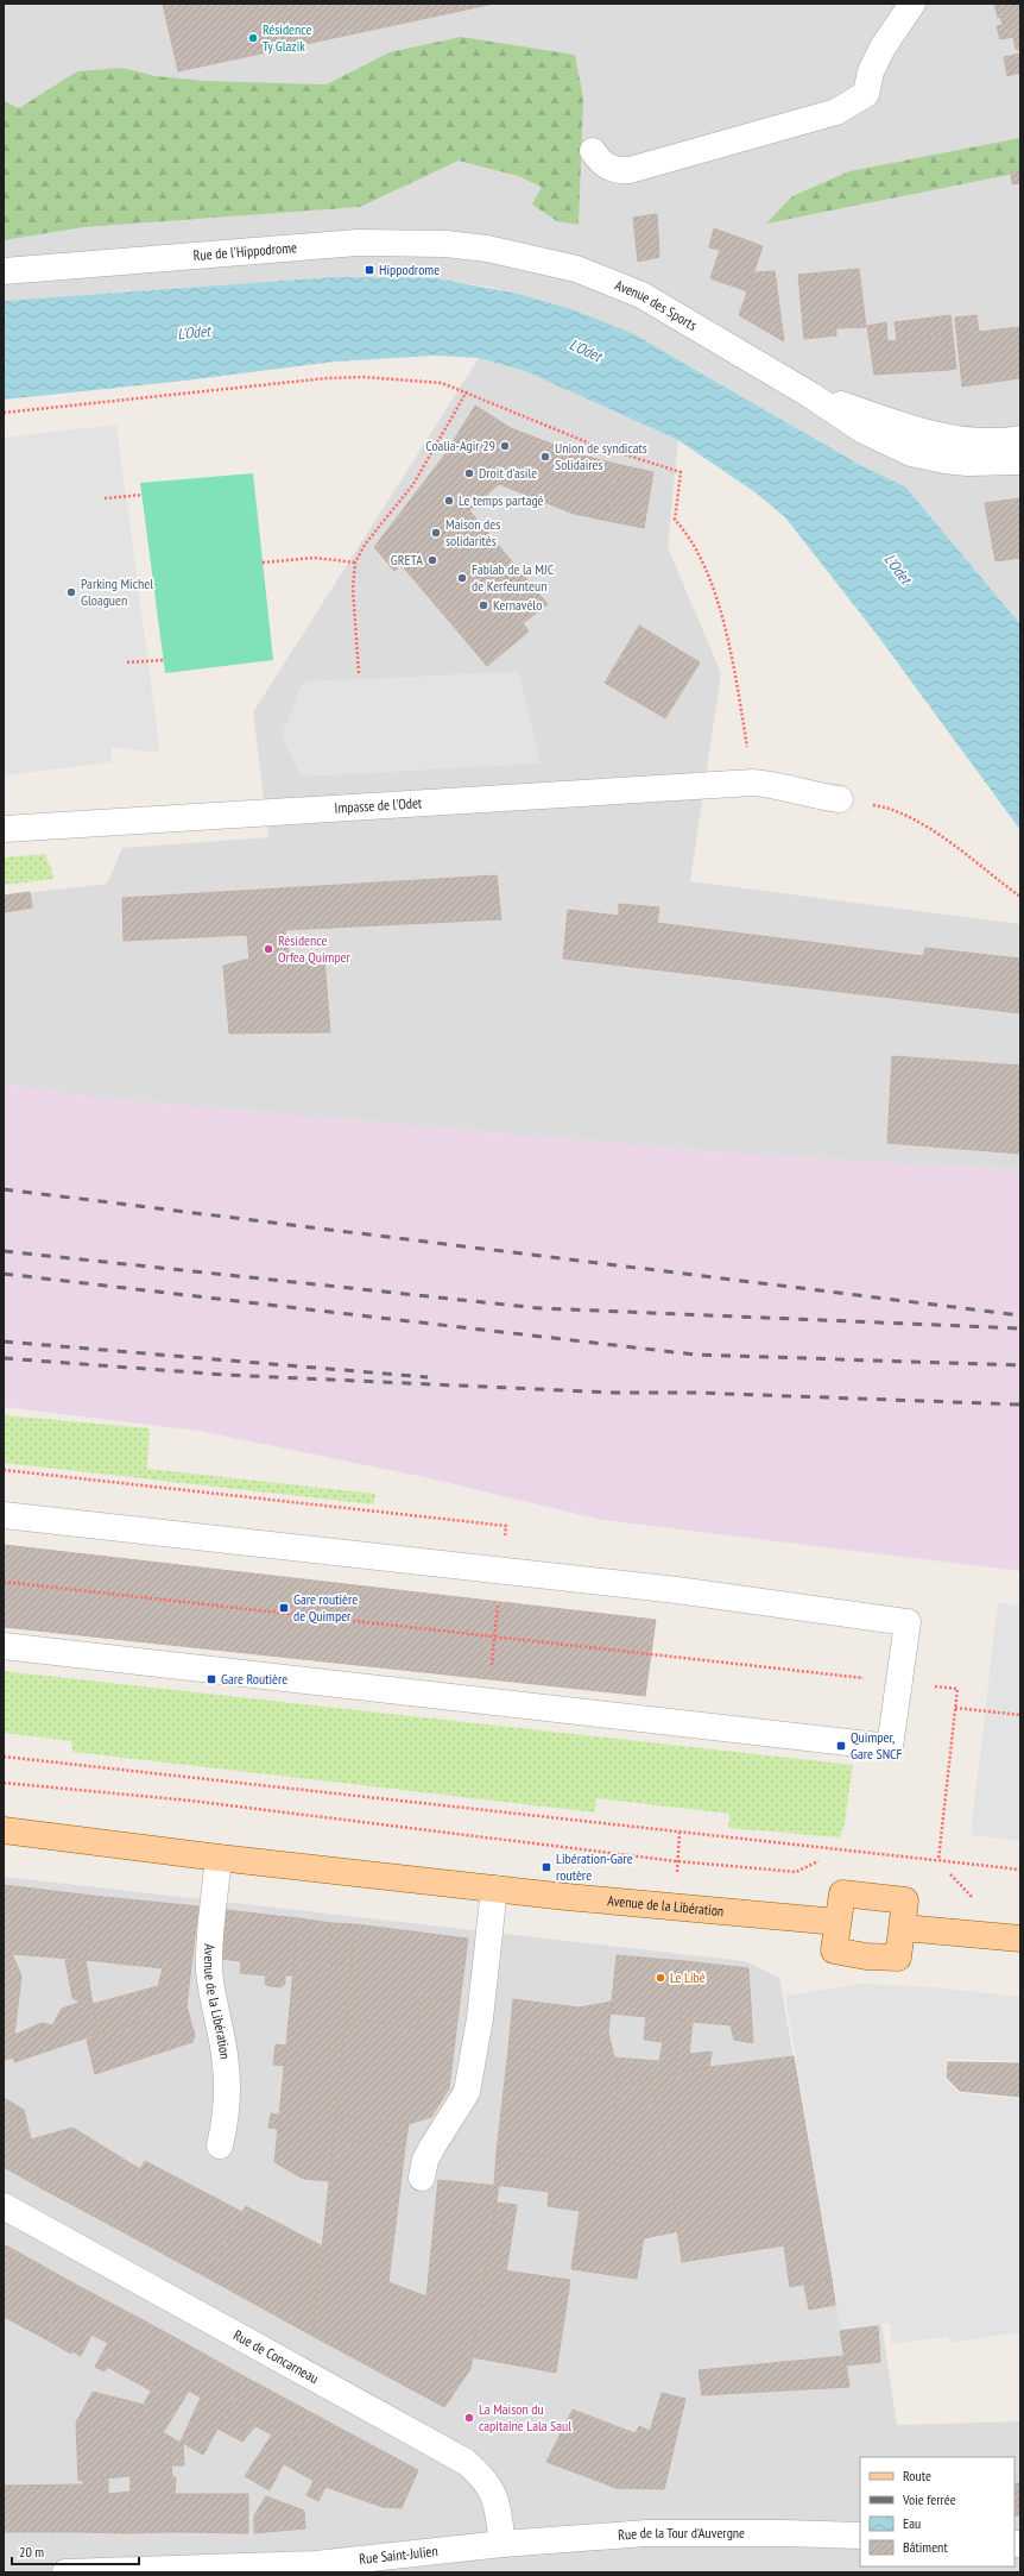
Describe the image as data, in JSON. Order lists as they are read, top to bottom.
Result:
{
  "streets": {
    "main road": ["Avenue de la Libération"],
    "street": [
      "Rue de l'Hippodrome",
      "Avenue des Sports",
      "Impasse de l'Odet",
      "Rue de Concarneau",
      "Rue de la Tour d'Auvergne",
      "Rue Saint-Julien"
    ]
  },
  "crossings": [
    ["Rue de l'Hippodrome", "Avenue des Sports"],
    ["Rue de Concarneau", "Rue de la Tour d'Auvergne"],
    ["Rue de Concarneau", "Rue Saint-Julien"],
    ["Rue de la Tour d'Auvergne", "Rue Saint-Julien"]
  ],
  "water": ["L'Odet"],
  "places": {
    "other": [
      "Résidence Ty Glazik",
      "Coalia-Agir 29",
      "Union de syndicats Solidaires",
      "Droit d'asile",
      "Le temps partagé",
      "Maison des solidarités",
      "GRETA",
      "Fablab de la MJC de Kerfeunteun",
      "Parking Michel Gloaguen",
      "Kernavélo",
      "Résidence Orfea Quimper",
      "Le Libé",
      "La Maison du capitaine Lala Saul"
    ],
    "transit": [
      "Hippodrome",
      "Gare routière de Quimper",
      "Gare Routière",
      "Quimper, Gare SNCF",
      "Libération-Gare routère"
    ]
  },
  "legend": [
    "Route",
    "Voie ferrée",
    "Eau",
    "Bâtiment"
  ],
  "scale_bar": "20 m"
}
